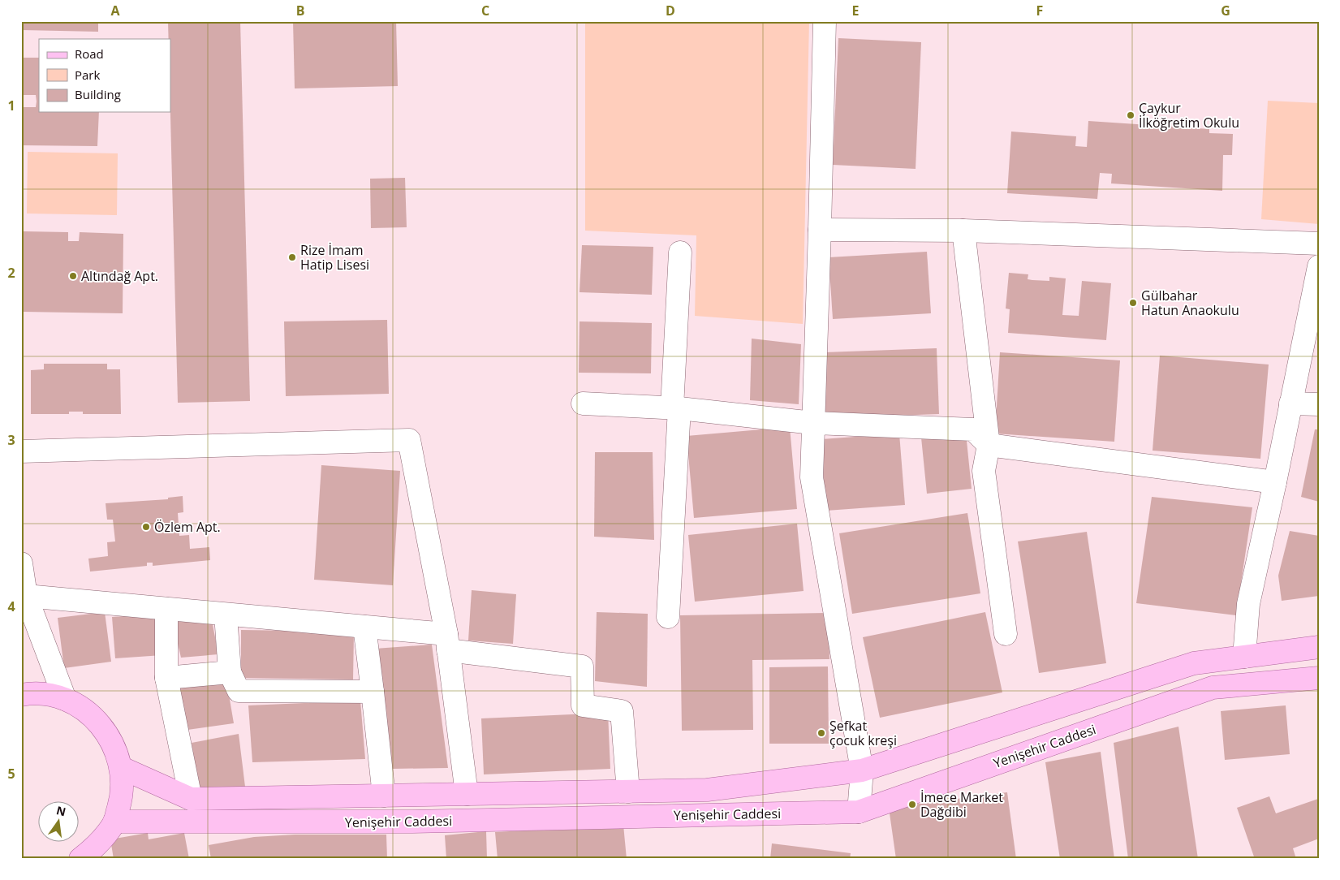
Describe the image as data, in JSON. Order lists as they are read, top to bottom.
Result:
{
  "streets": {
    "main road": ["Yenişehir Caddesi"]
  },
  "places": [
    "Çaykur İlköğretim Okulu",
    "Rize İmam Hatip Lisesi",
    "Altındağ Apt.",
    "Gülbahar Hatun Anaokulu",
    "Özlem Apt.",
    "Şefkat çocuk kreşi",
    "İmece Market Dağdibi"
  ],
  "legend": ["Road", "Park", "Building"],
  "north": "top",
  "grid": {
    "columns": [
      "A",
      "B",
      "C",
      "D",
      "E",
      "F",
      "G"
    ],
    "rows": [
      "1",
      "2",
      "3",
      "4",
      "5"
    ]
  }
}
